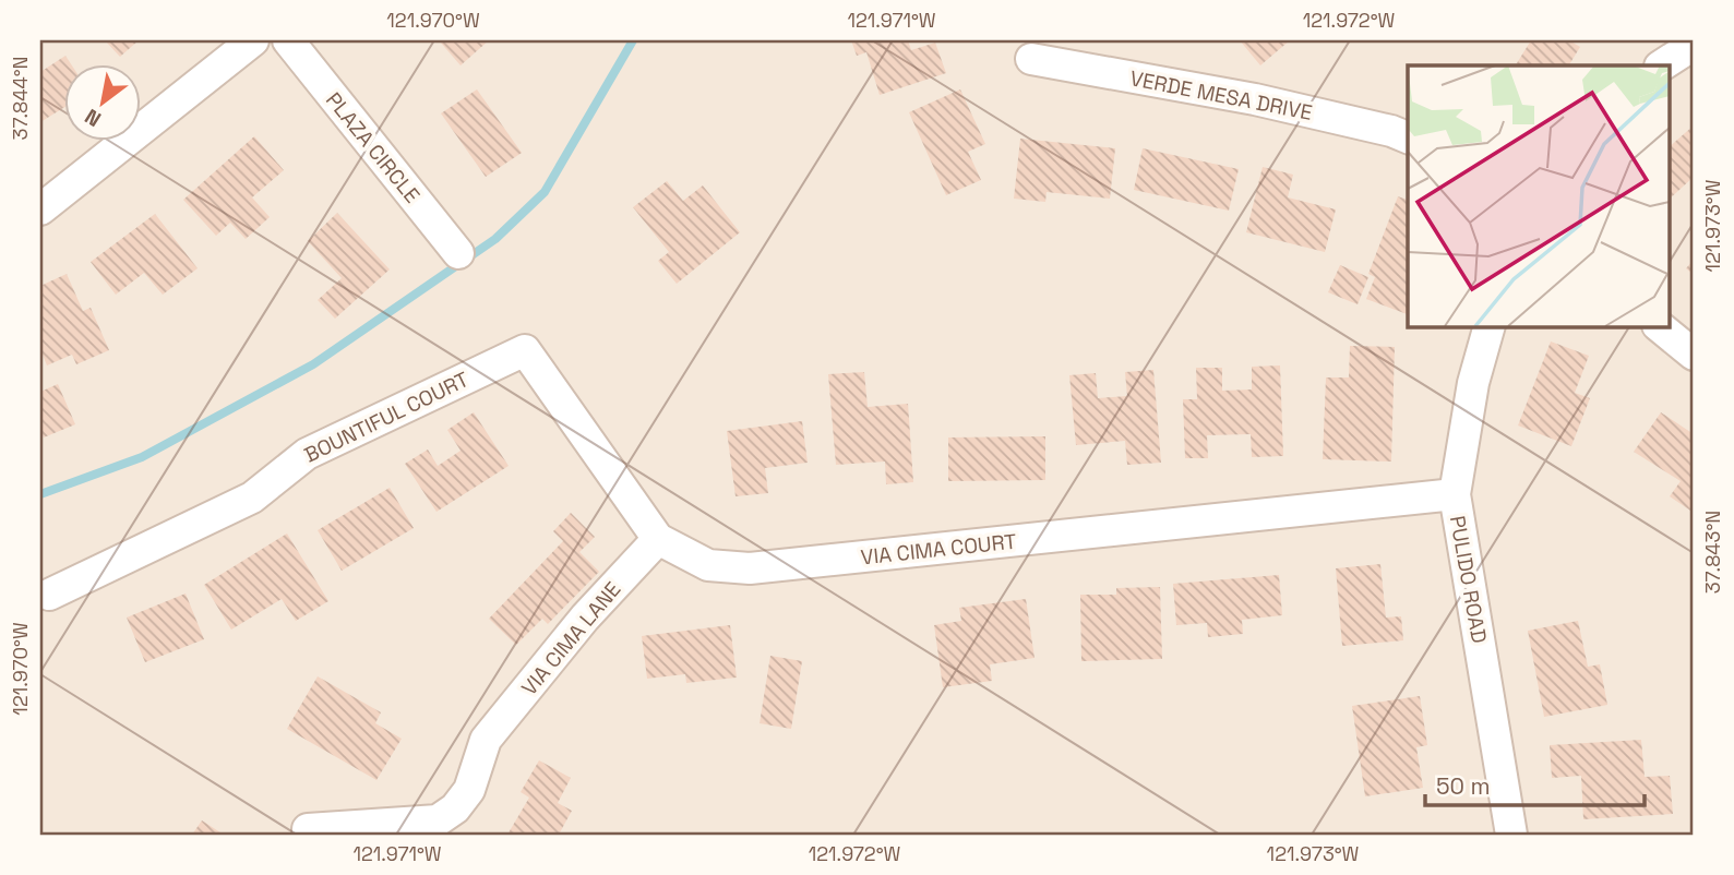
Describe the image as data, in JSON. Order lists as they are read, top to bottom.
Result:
{
  "streets": {
    "street": [
      "VERDE MESA DRIVE",
      "PLAZA CIRCLE",
      "BOUNTIFUL COURT",
      "VIA CIMA COURT",
      "PULIDO ROAD",
      "VIA CIMA LANE"
    ]
  },
  "crossings": [
    ["BOUNTIFUL COURT", "VIA CIMA COURT"],
    ["VIA CIMA COURT", "PULIDO ROAD"],
    ["VIA CIMA COURT", "VIA CIMA LANE"]
  ],
  "scale_bar": "50 m",
  "north": "bottom left",
  "coordinates": [
    "121.970°W",
    "121.971°W",
    "121.972°W",
    "37.844°N",
    "121.973°W",
    "37.843°N"
  ]
}
